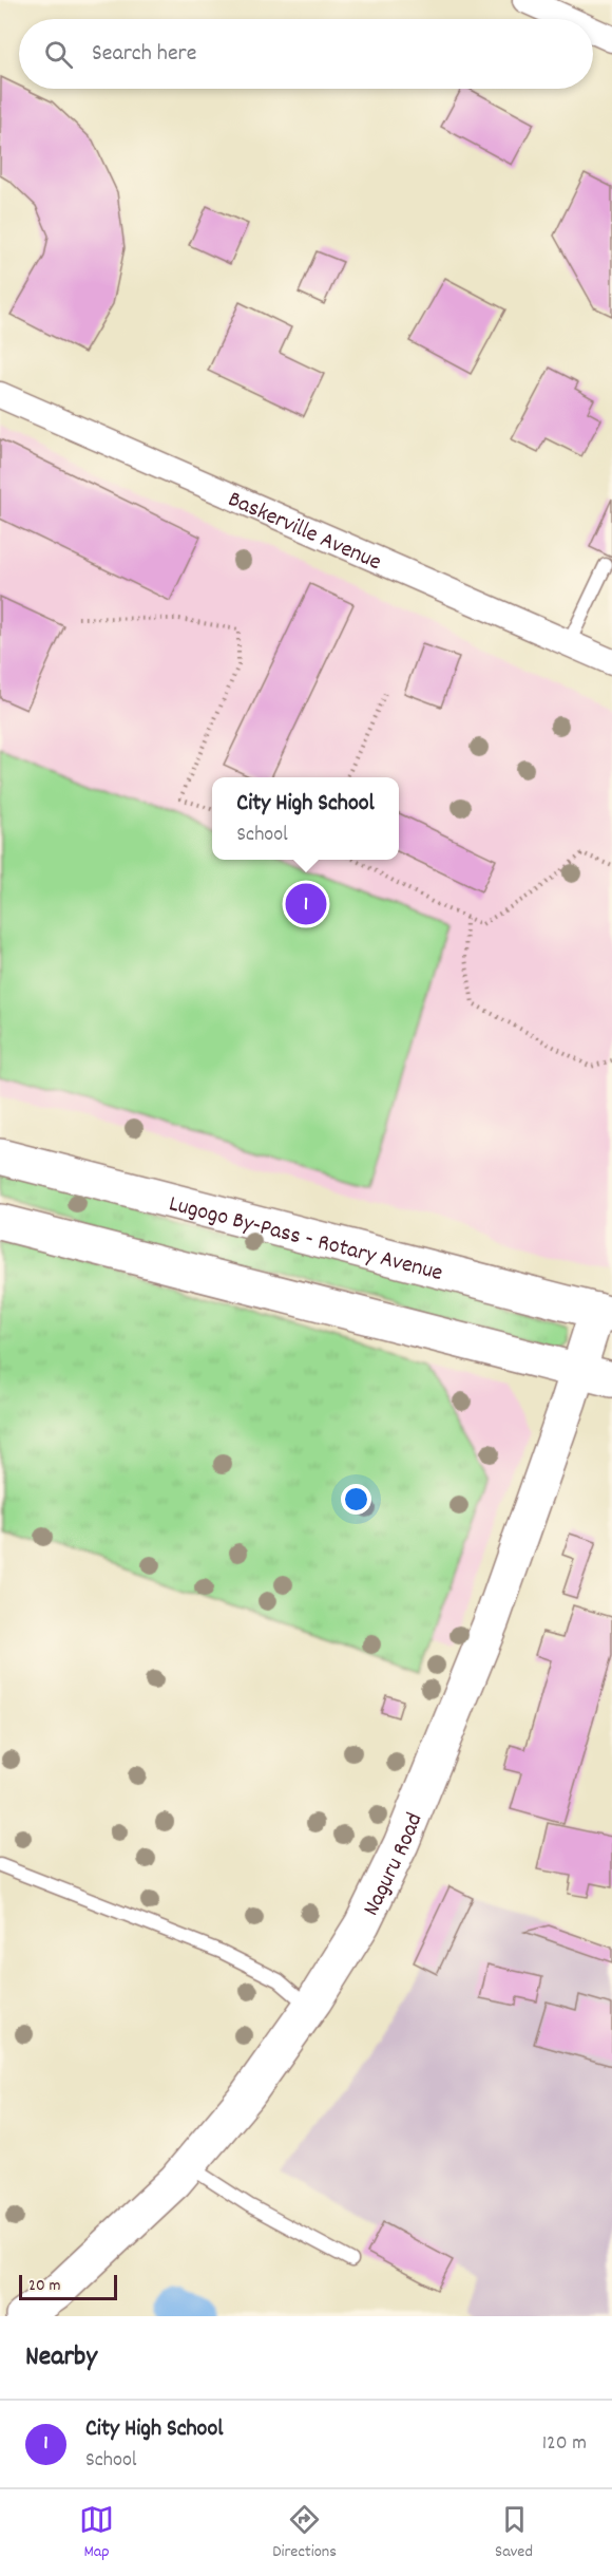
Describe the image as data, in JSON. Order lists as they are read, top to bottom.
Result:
{
  "streets": {
    "main road": ["Lugogo By-Pass - Rotary Avenue", "Naguru Road"],
    "street": ["Baskerville Avenue"]
  },
  "crossings": [
    ["Lugogo By-Pass - Rotary Avenue", "Naguru Road"]
  ],
  "scale_bar": "20 m",
  "page": {
    "search": "Search here",
    "popup": ["City High School", "School"],
    "pins": "1",
    "scale": "20 m",
    "heading": "Nearby",
    "list": [
      {
        "mark": "1",
        "name": "City High School",
        "note": "School",
        "value": "120 m"
      }
    ],
    "nav": ["Map", "Directions", "Saved"]
  }
}
